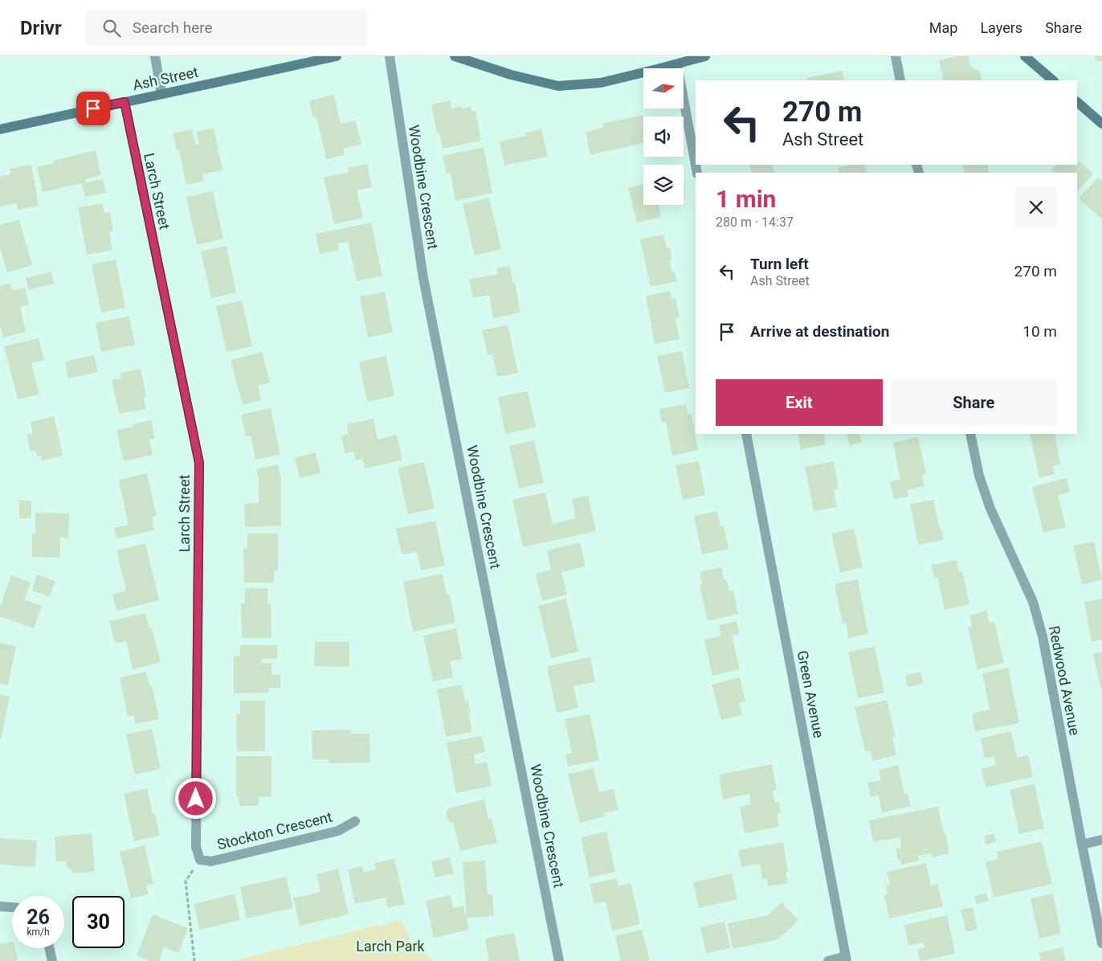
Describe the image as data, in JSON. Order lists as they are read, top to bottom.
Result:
{
  "streets": {
    "main road": ["Ash Street"],
    "street": [
      "Woodbine Crescent",
      "Larch Street",
      "Redwood Avenue",
      "Green Avenue",
      "Stockton Crescent"
    ]
  },
  "crossings": [
    ["Ash Street", "Larch Street"],
    ["Larch Street", "Stockton Crescent"]
  ],
  "parks": ["Larch Park"],
  "north": "right",
  "page": {
    "header": "Drivr",
    "search": "Search here",
    "nav": ["Map", "Layers", "Share"],
    "turn": ["270 m", "Ash Street"],
    "heading": ["1 min", "280 m · 14:37"],
    "list": [
      {
        "name": "Turn left",
        "note": "Ash Street",
        "value": "270 m"
      },
      {
        "name": "Arrive at destination",
        "value": "10 m"
      }
    ],
    "buttons": ["Exit", "Share"],
    "speed": "26 km/h",
    "limit": "30"
  }
}
